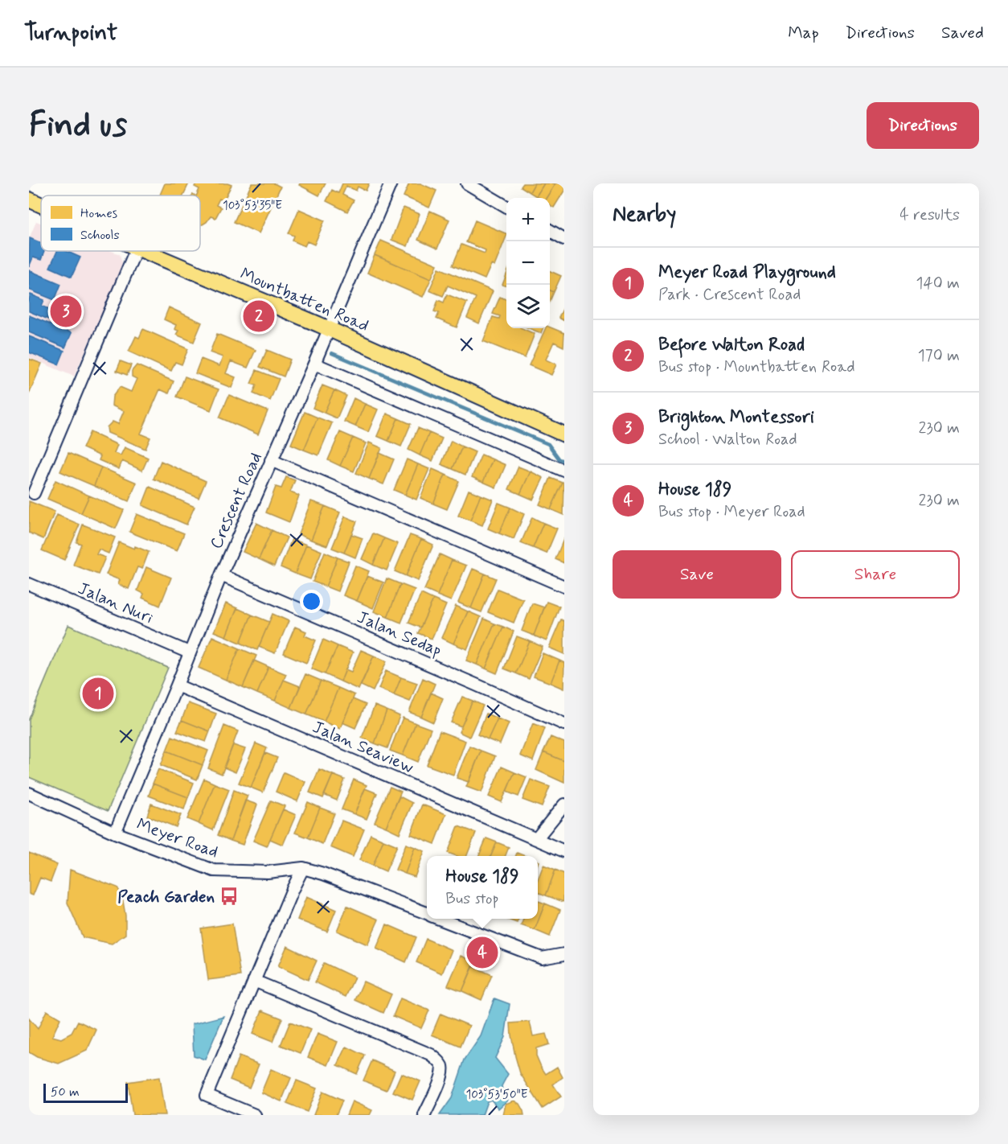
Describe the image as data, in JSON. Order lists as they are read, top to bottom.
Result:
{
  "streets": {
    "main road": ["Mountbatten Road"],
    "street": [
      "Crescent Road",
      "Jalan Nuri",
      "Jalan Sedap",
      "Jalan Seaview",
      "Meyer Road"
    ]
  },
  "crossings": [
    ["Mountbatten Road", "Crescent Road"],
    ["Crescent Road", "Jalan Nuri"],
    ["Crescent Road", "Jalan Sedap"],
    ["Crescent Road", "Jalan Seaview"],
    ["Crescent Road", "Meyer Road"]
  ],
  "places": {
    "bus stop": ["Peach Garden"]
  },
  "legend": ["Homes", "Schools"],
  "scale_bar": "50 m",
  "page": {
    "header": "Turnpoint",
    "nav": ["Map", "Directions", "Saved"],
    "buttons": [
      "Directions",
      ["Save", "Share"]
    ],
    "title": "Find us",
    "heading": ["Nearby", "4 results"],
    "map_buttons": ["+", "−"],
    "list": [
      {
        "mark": "1",
        "name": "Meyer Road Playground",
        "note": "Park · Crescent Road",
        "value": "140 m"
      },
      {
        "mark": "2",
        "name": "Before Walton Road",
        "note": "Bus stop · Mountbatten Road",
        "value": "170 m"
      },
      {
        "mark": "3",
        "name": "Brighton Montessori",
        "note": "School · Walton Road",
        "value": "230 m"
      },
      {
        "mark": "4",
        "name": "House 189",
        "note": "Bus stop · Meyer Road",
        "value": "230 m"
      }
    ],
    "pins": [
      "3",
      "2",
      "1",
      "4"
    ],
    "popup": ["House 189", "Bus stop"],
    "scale": "50 m"
  },
  "coordinates": ["103°53'35\"E", "103°53'50\"E"]
}
